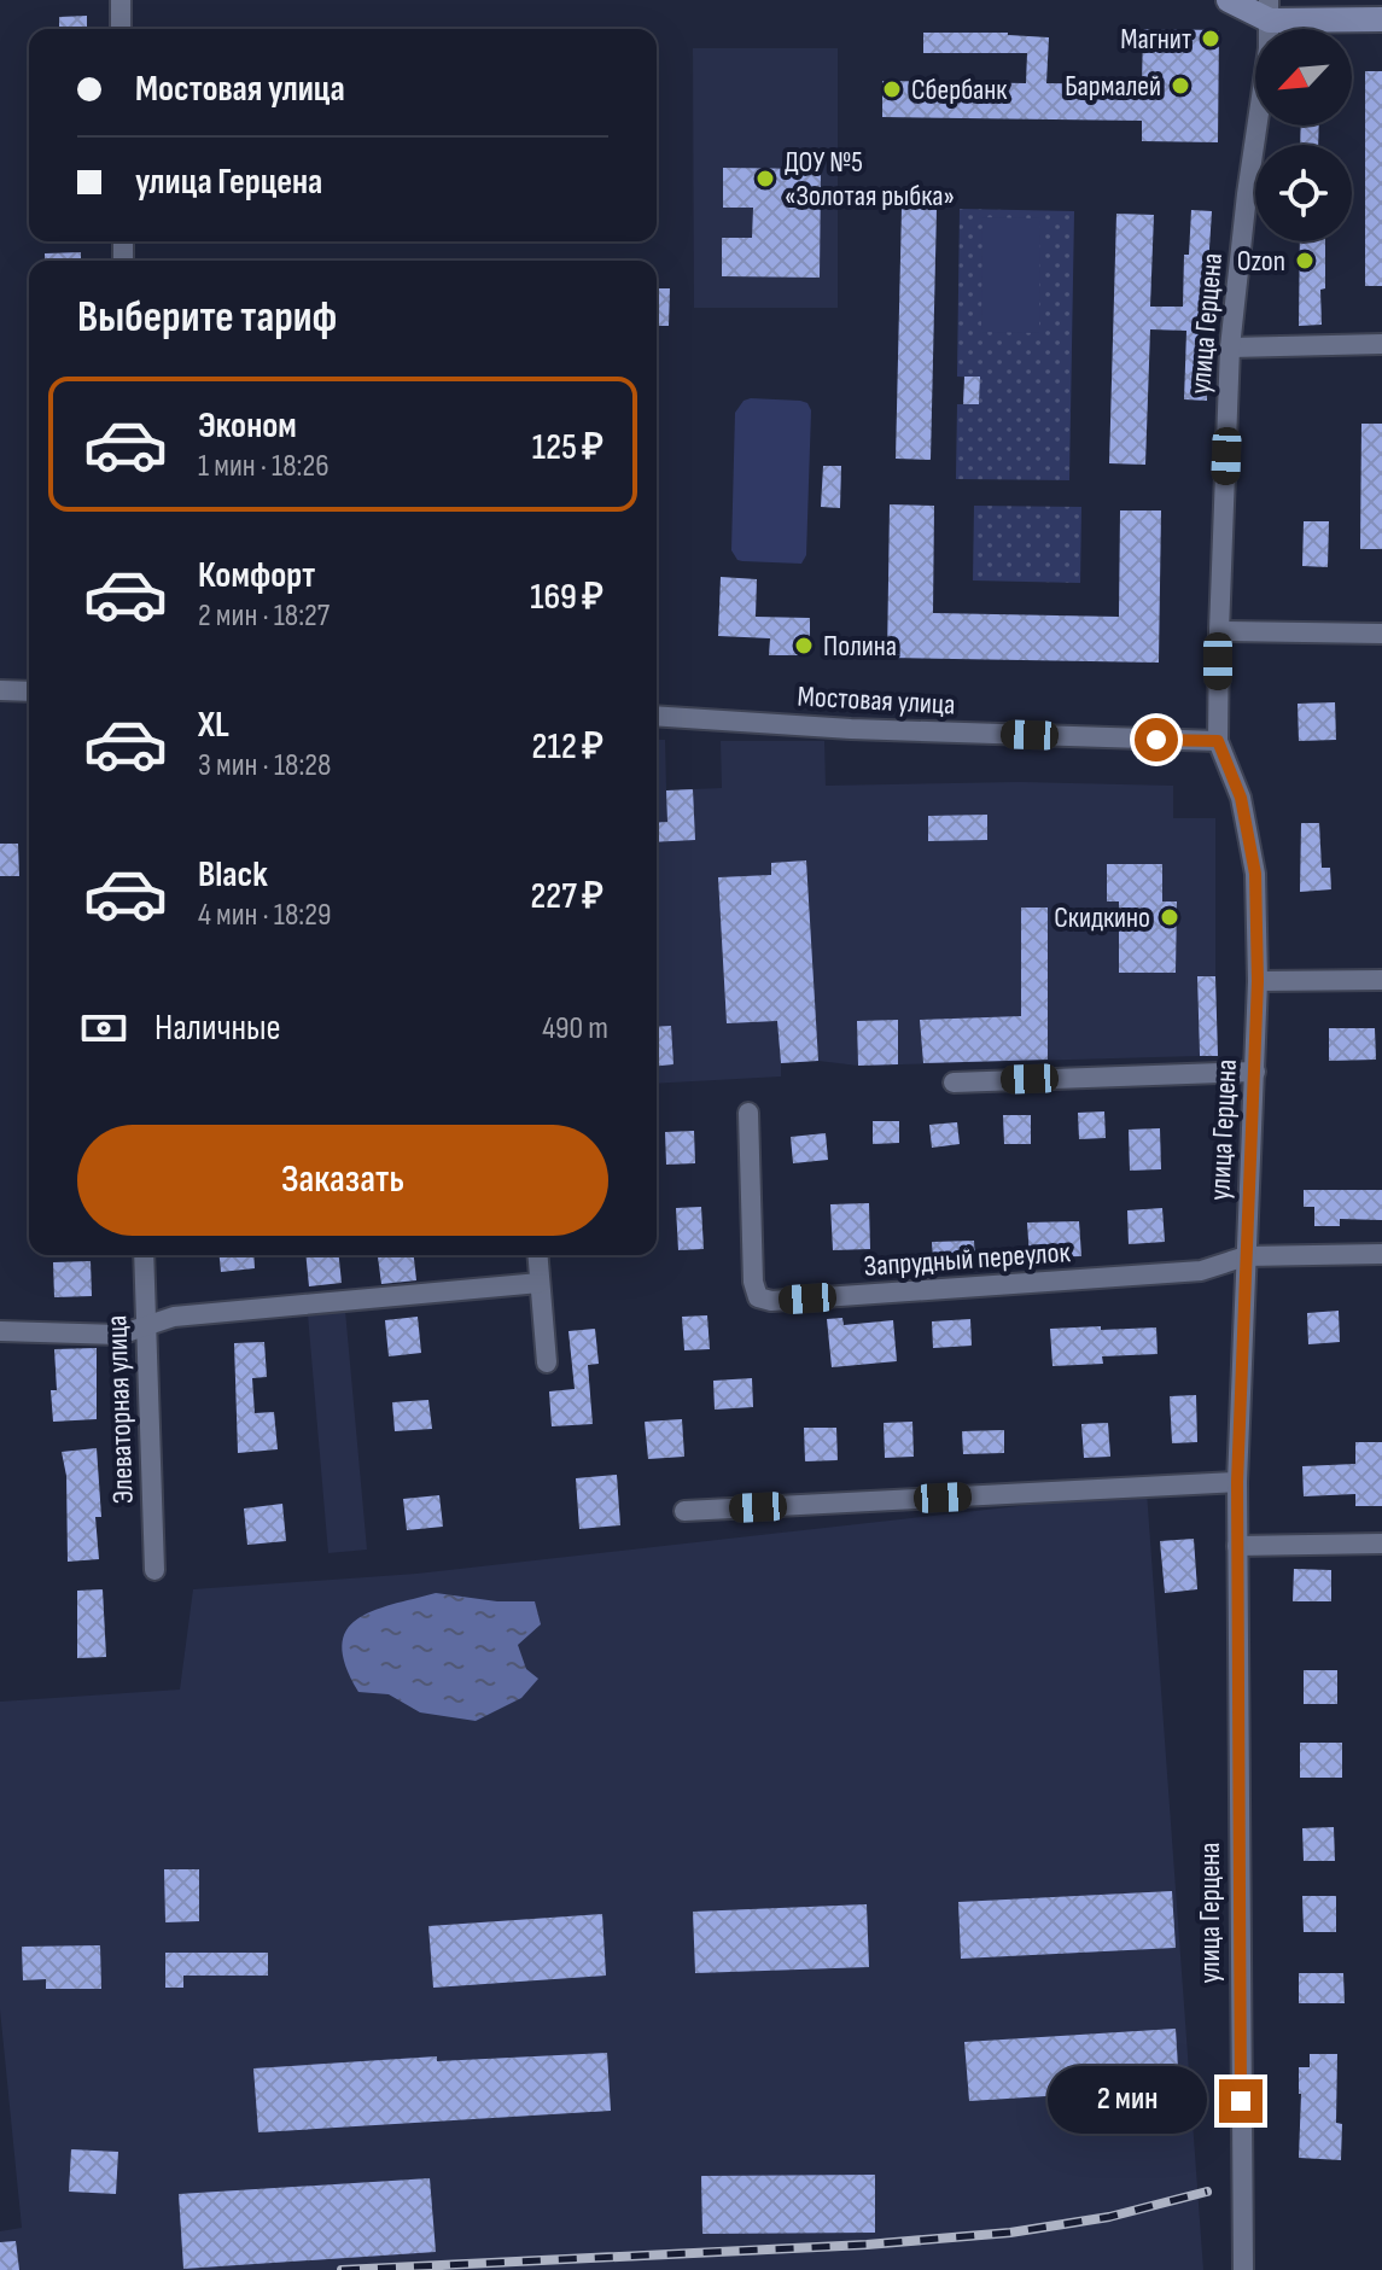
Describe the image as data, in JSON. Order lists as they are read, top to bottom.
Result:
{
  "streets": {
    "street": [
      "улица Герцена",
      "Мостовая улица",
      "Запрудный переулок",
      "Элеваторная улица"
    ]
  },
  "crossings": [
    ["улица Герцена", "Мостовая улица"],
    ["улица Герцена", "Запрудный переулок"]
  ],
  "places": [
    "Магнит",
    "Бармалей",
    "Сбербанк",
    "ДОУ №5 «Золотая рыбка»",
    "Ozon",
    "Полина",
    "Скидкино"
  ],
  "north": "bottom left",
  "page": {
    "banner": ["Мостовая улица", "улица Герцена"],
    "heading": "Выберите тариф",
    "list": [
      {
        "name": "Эконом",
        "note": "1 мин · 18:26",
        "value": "125 ₽"
      },
      {
        "name": "Комфорт",
        "note": "2 мин · 18:27",
        "value": "169 ₽"
      },
      {
        "name": "XL",
        "note": "3 мин · 18:28",
        "value": "212 ₽"
      },
      {
        "name": "Black",
        "note": "4 мин · 18:29",
        "value": "227 ₽"
      }
    ],
    "pay": ["Наличные", "490 m"],
    "buttons": "Заказать",
    "bubble": "2 мин"
  }
}
